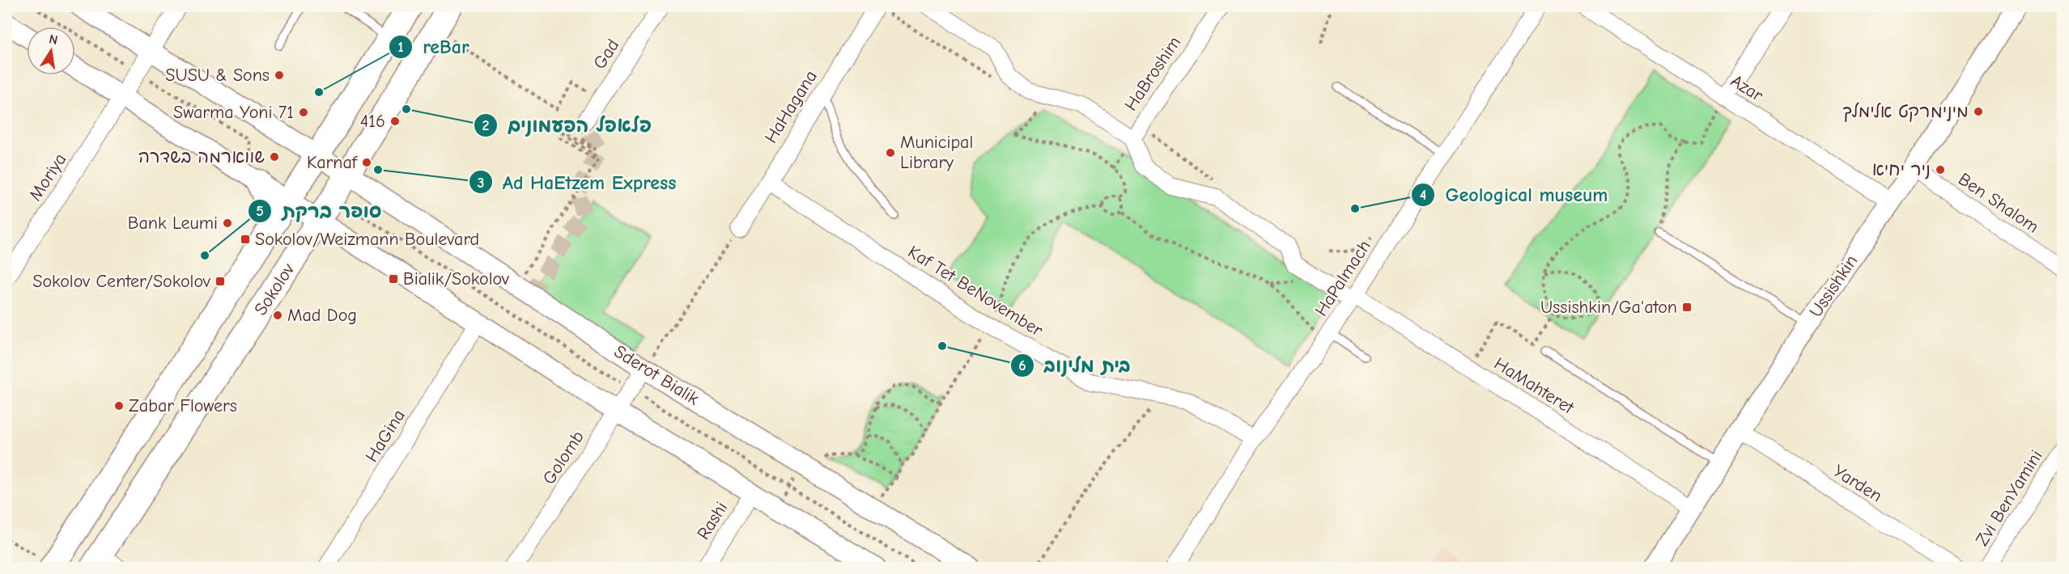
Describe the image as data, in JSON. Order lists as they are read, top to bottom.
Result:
{
  "streets": {
    "main road": ["Sokolov"],
    "street": [
      "Gad",
      "HaBroshim",
      "Azar",
      "HaHagana",
      "Moriya",
      "Ben Shalom",
      "HaPalmach",
      "Ussishkin",
      "Kaf Tet BeNovember",
      "Sderot Bialik",
      "HaMahteret",
      "HaGina",
      "Golomb",
      "Yarden",
      "Zvi BenYamini",
      "Rashi"
    ]
  },
  "crossings": [
    ["HaBroshim", "HaMahteret"],
    ["Azar", "Ussishkin"],
    ["HaHagana", "Kaf Tet BeNovember"],
    ["Moriya", "Sderot Bialik"],
    ["Ben Shalom", "Ussishkin"],
    ["HaPalmach", "Kaf Tet BeNovember"],
    ["HaPalmach", "HaMahteret"],
    ["Ussishkin", "HaMahteret"],
    ["Ussishkin", "Yarden"],
    ["Sokolov", "Sderot Bialik"],
    ["Sderot Bialik", "Golomb"]
  ],
  "places": {
    "other": [
      "SUSU & Sons",
      "reBar",
      "פלאפל הפעמונים",
      "מינימרקט אלימלך",
      "Swarma Yoni 71",
      "416",
      "Municipal Library",
      "שווארמה בשדרה",
      "Karnaf",
      "Ad HaEtzem Express",
      "ניר יחיא",
      "Geological museum",
      "Bank Leumi",
      "סופר ברקת",
      "Mad Dog",
      "בית מלינוב",
      "Zabar Flowers"
    ],
    "transit": [
      "Sokolov/Weizmann Boulevard",
      "Bialik/Sokolov",
      "Sokolov Center/Sokolov",
      "Ussishkin/Ga'aton"
    ]
  },
  "north": "top"
}
